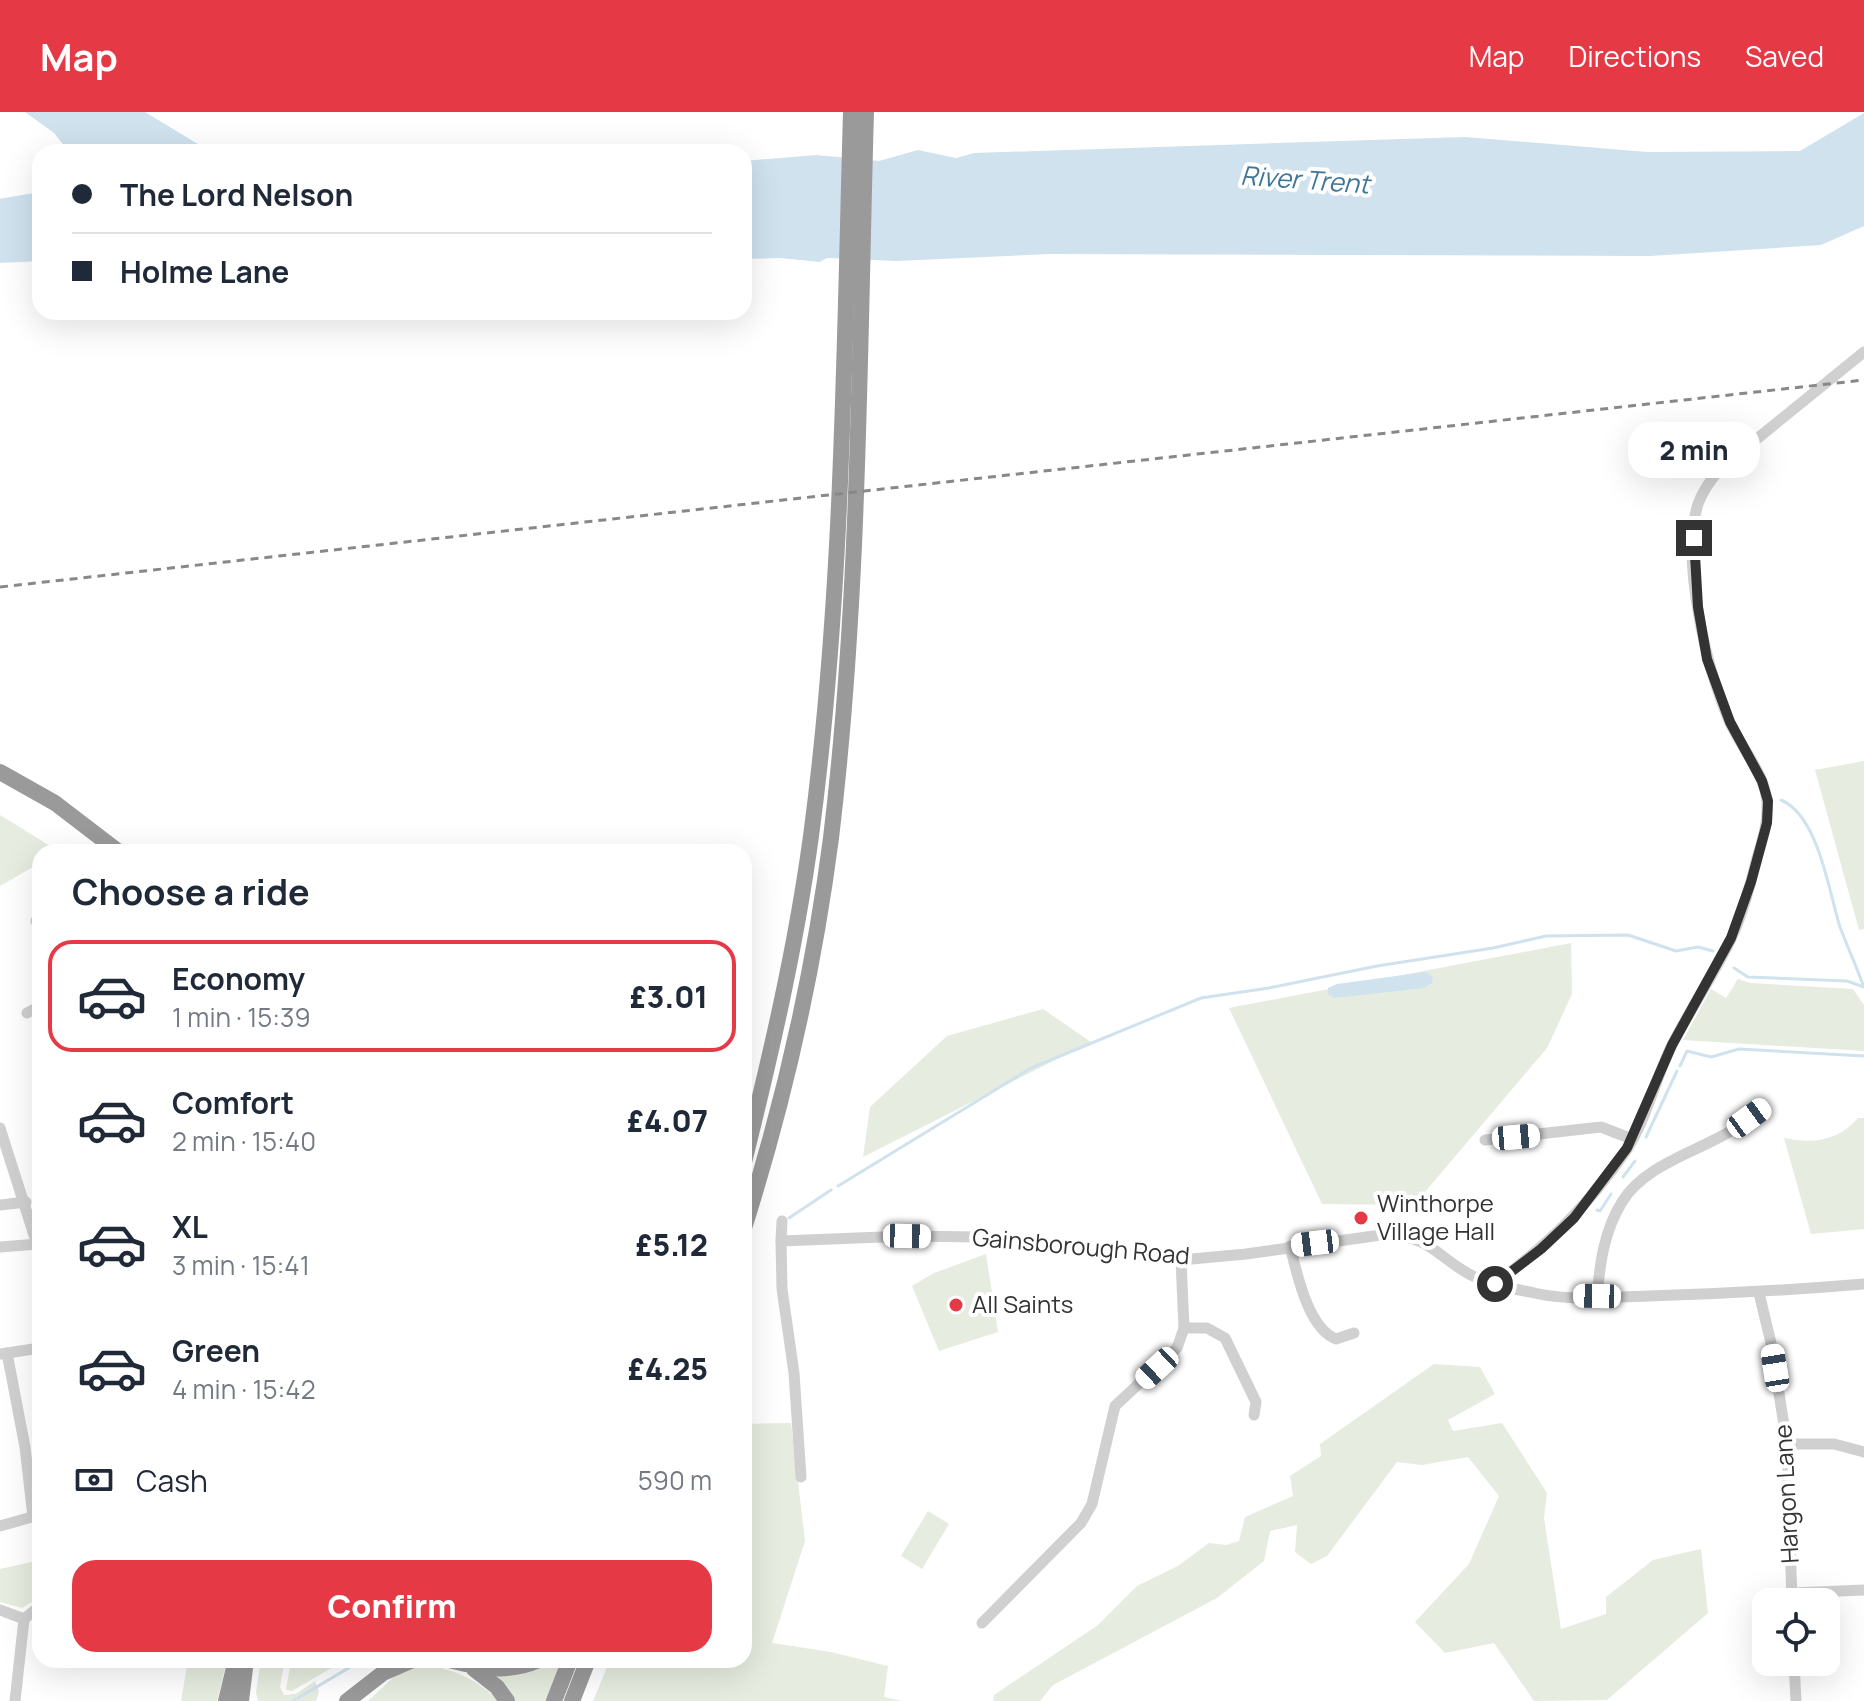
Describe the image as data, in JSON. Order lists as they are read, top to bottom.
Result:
{
  "streets": {
    "street": ["Gainsborough Road", "Hargon Lane"]
  },
  "crossings": [
    ["Gainsborough Road", "Hargon Lane"]
  ],
  "water": ["River Trent"],
  "places": ["Winthorpe Village Hall", "All Saints"],
  "page": {
    "header": "Map",
    "nav": ["Map", "Directions", "Saved"],
    "banner": ["The Lord Nelson", "Holme Lane"],
    "bubble": "2 min",
    "heading": "Choose a ride",
    "list": [
      {
        "name": "Economy",
        "note": "1 min · 15:39",
        "value": "£3.01"
      },
      {
        "name": "Comfort",
        "note": "2 min · 15:40",
        "value": "£4.07"
      },
      {
        "name": "XL",
        "note": "3 min · 15:41",
        "value": "£5.12"
      },
      {
        "name": "Green",
        "note": "4 min · 15:42",
        "value": "£4.25"
      }
    ],
    "pay": ["Cash", "590 m"],
    "buttons": "Confirm"
  }
}
